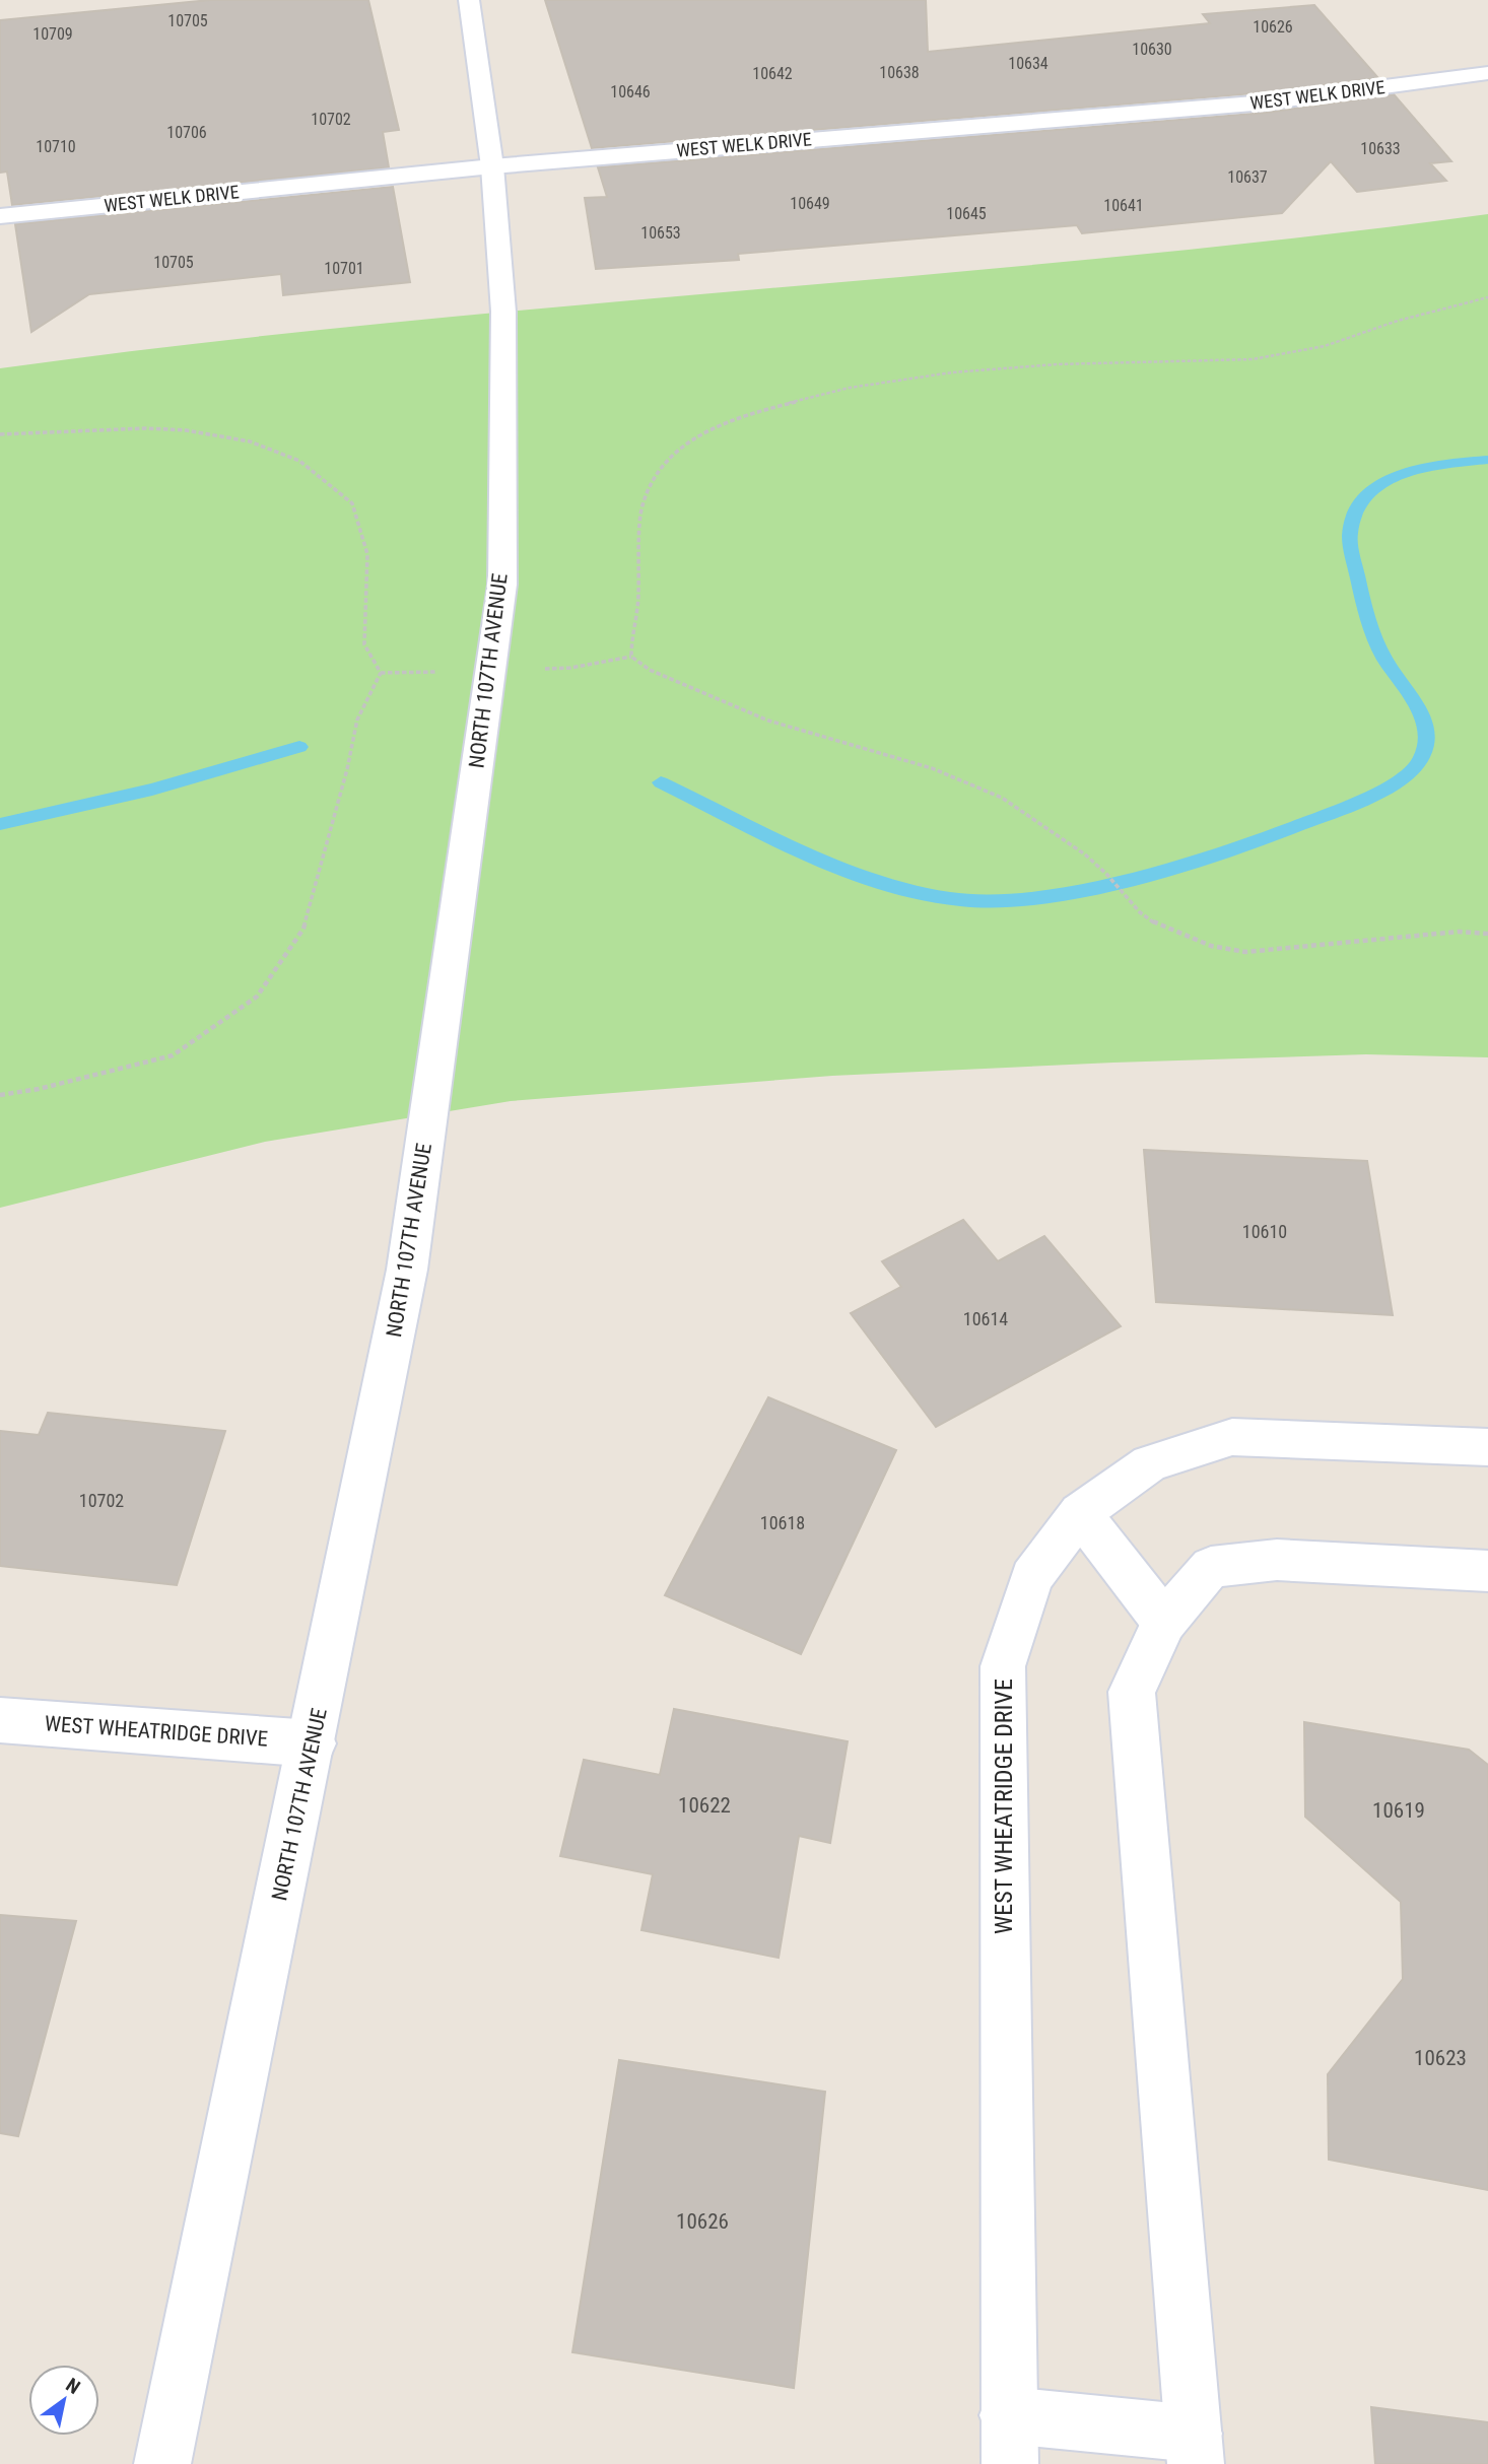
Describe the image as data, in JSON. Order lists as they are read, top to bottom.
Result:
{
  "streets": {
    "street": ["WEST WELK DRIVE", "NORTH 107TH AVENUE", "WEST WHEATRIDGE DRIVE"]
  },
  "crossings": [
    ["WEST WELK DRIVE", "NORTH 107TH AVENUE"],
    ["NORTH 107TH AVENUE", "WEST WHEATRIDGE DRIVE"]
  ],
  "house_numbers": [
    "10705",
    "10626",
    "10709",
    "10630",
    "10634",
    "10638",
    "10642",
    "10646",
    "10702",
    "10706",
    "10710",
    "10633",
    "10637",
    "10649",
    "10641",
    "10645",
    "10653",
    "10705",
    "10701",
    "10610",
    "10614",
    "10702",
    "10618",
    "10622",
    "10619",
    "10623",
    "10626"
  ],
  "north": "top right"
}
